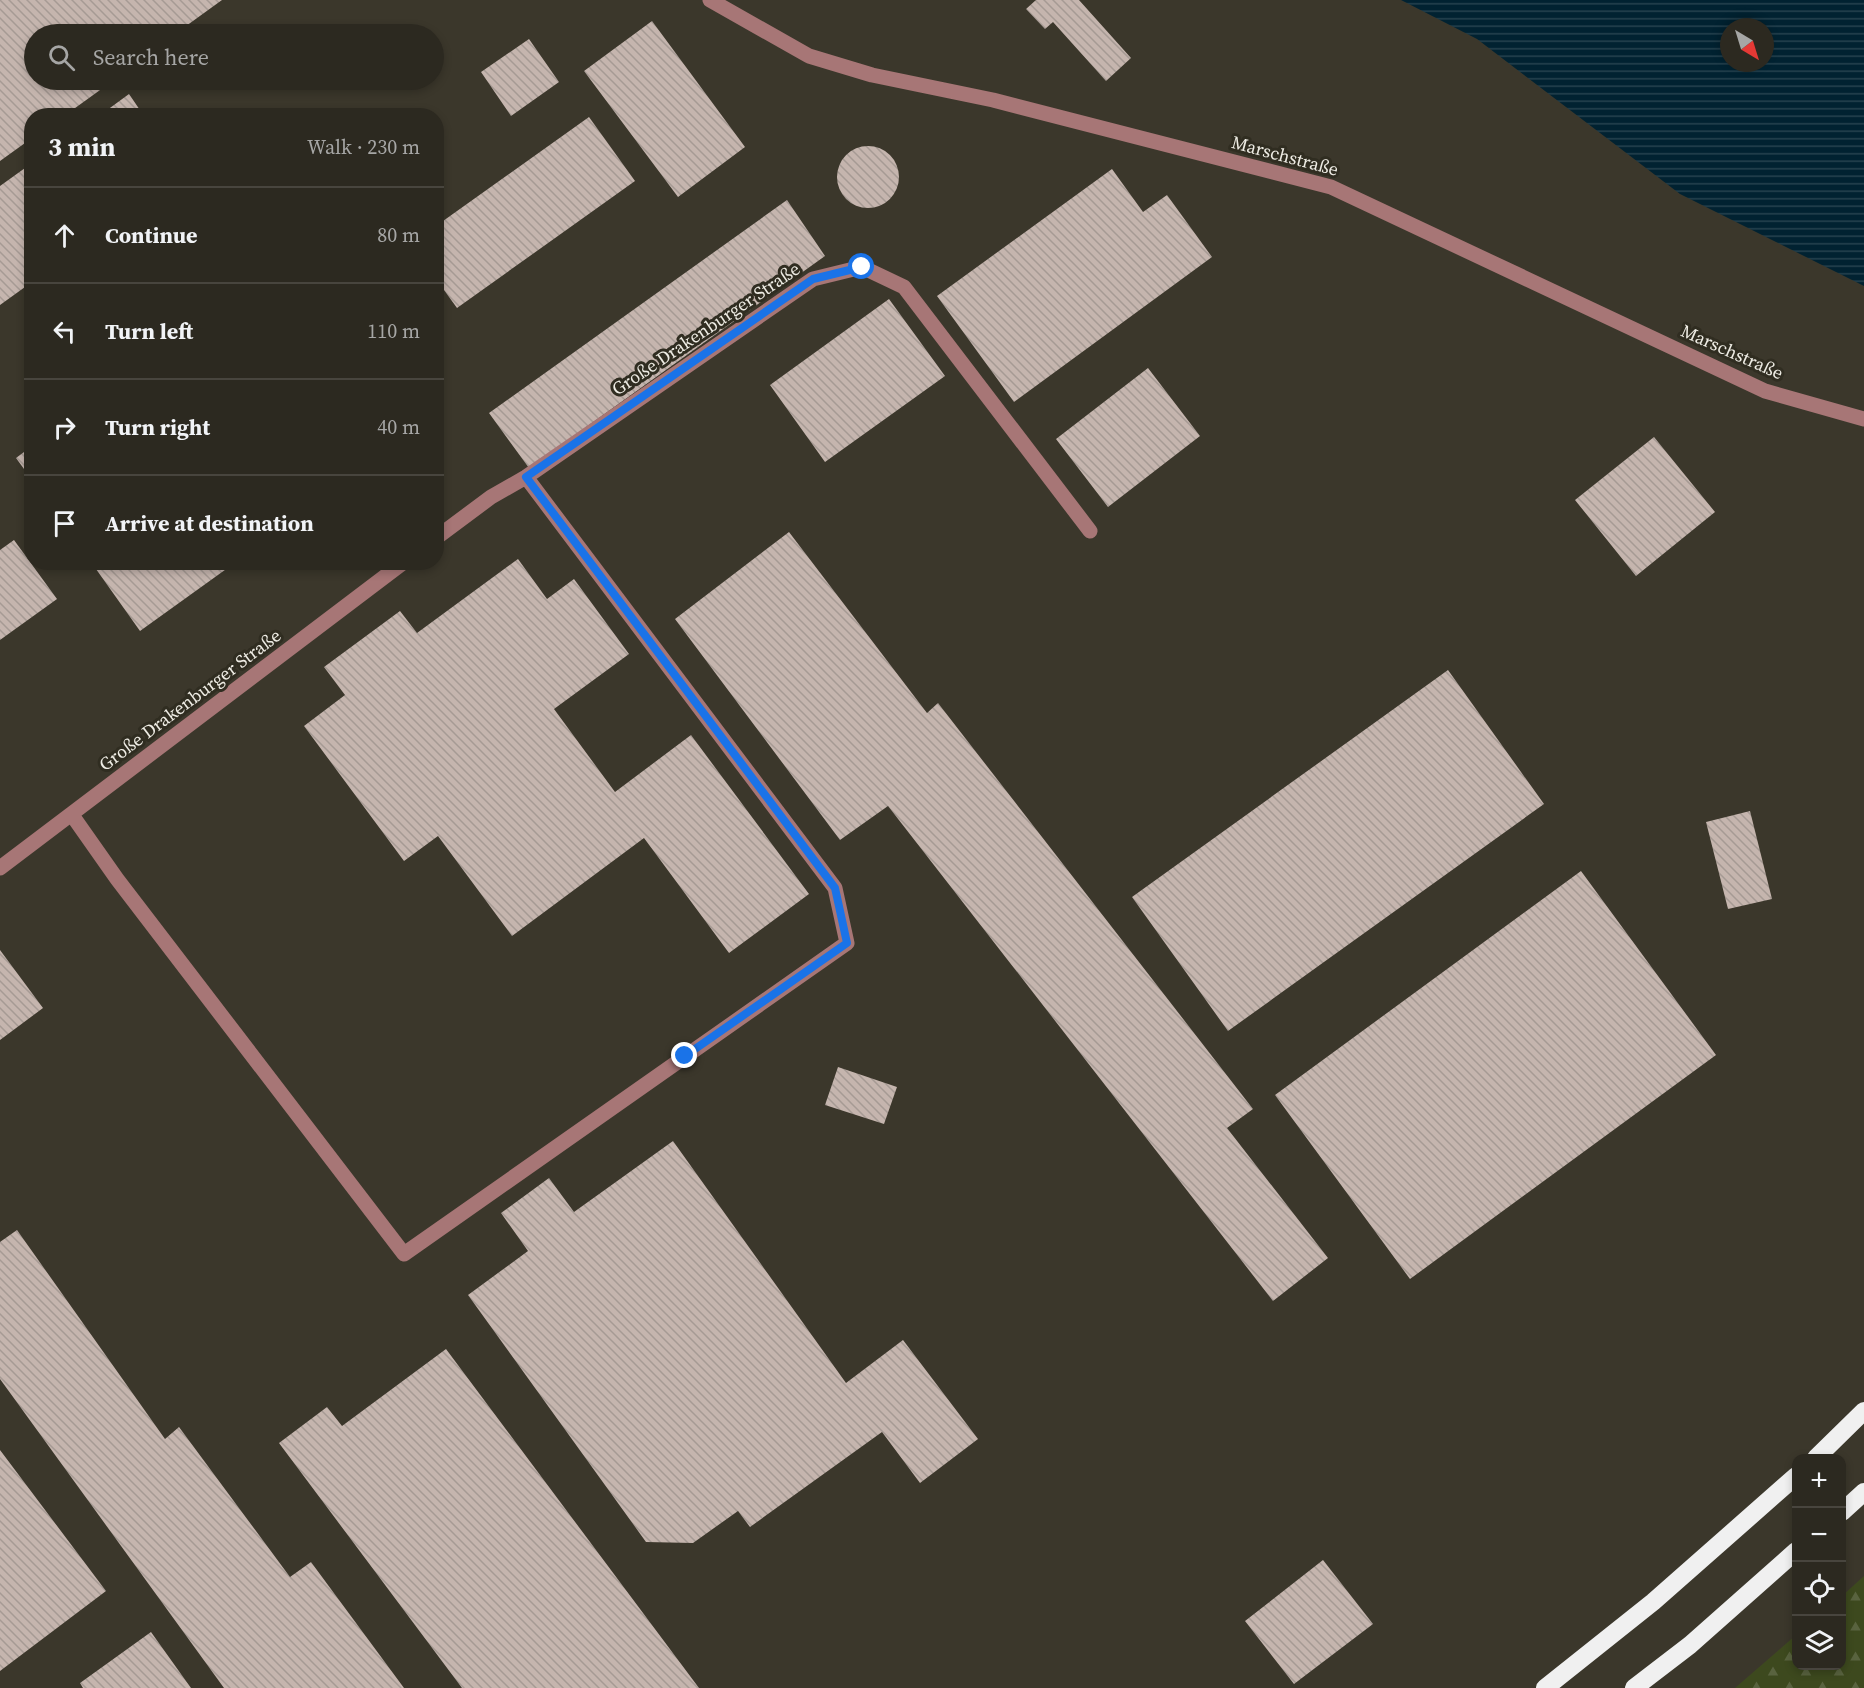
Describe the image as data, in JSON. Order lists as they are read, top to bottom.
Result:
{
  "streets": {
    "street": ["Marschstraße", "Große Drakenburger Straße"]
  },
  "north": "bottom right",
  "page": {
    "search": "Search here",
    "heading": ["3 min", "Walk · 230 m"],
    "list": [
      ["Continue", "80 m"],
      ["Turn left", "110 m"],
      ["Turn right", "40 m"],
      "Arrive at destination"
    ],
    "map_buttons": ["+", "−"]
  }
}
